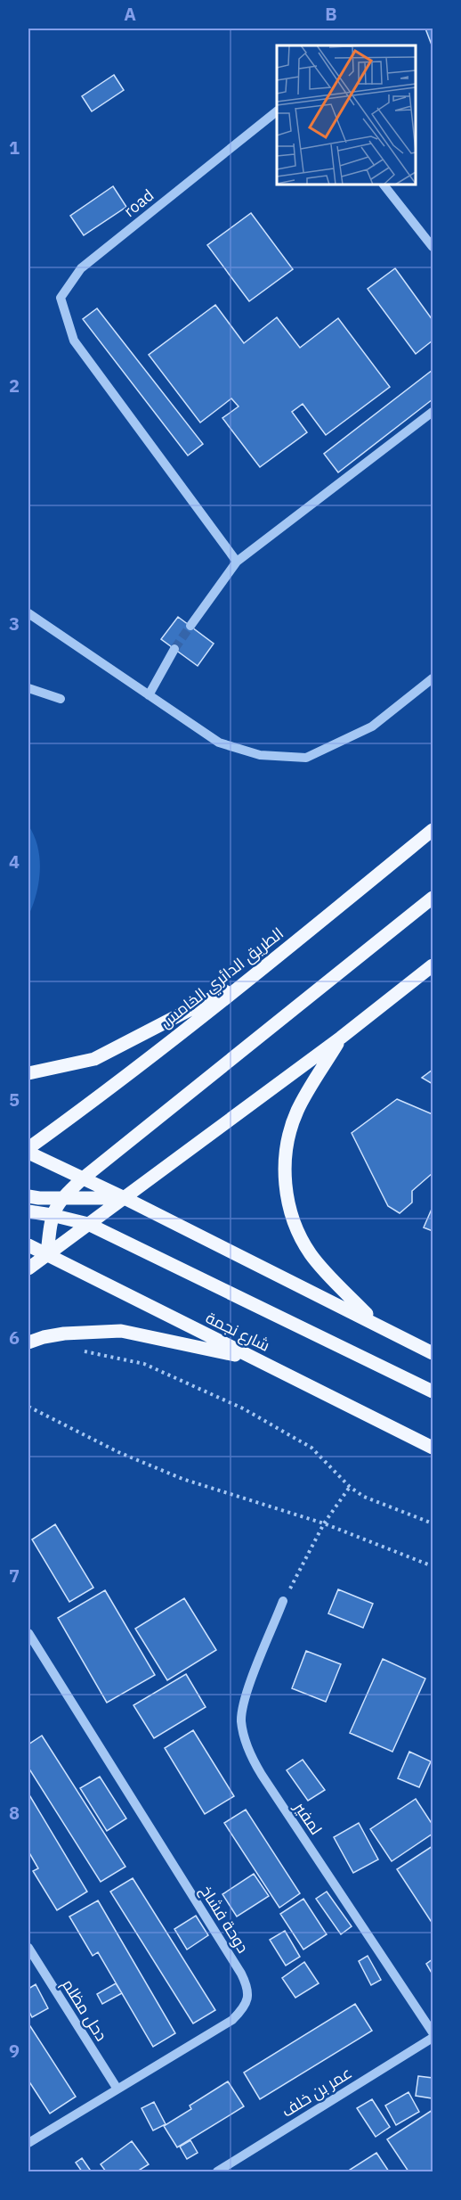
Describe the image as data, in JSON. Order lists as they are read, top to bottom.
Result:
{
  "streets": {
    "main road": ["الطريق الدائري الخامس", "شارع نجمة"],
    "street": [
      "road",
      "لمفير",
      "دوحة فشاخ",
      "دحل مظلم",
      "عمر بن خلف"
    ]
  },
  "crossings": [
    ["دوحة فشاخ", "دحل مظلم"]
  ],
  "grid": {
    "columns": ["A", "B"],
    "rows": [
      "1",
      "2",
      "3",
      "4",
      "5",
      "6",
      "7",
      "8",
      "9"
    ]
  }
}
